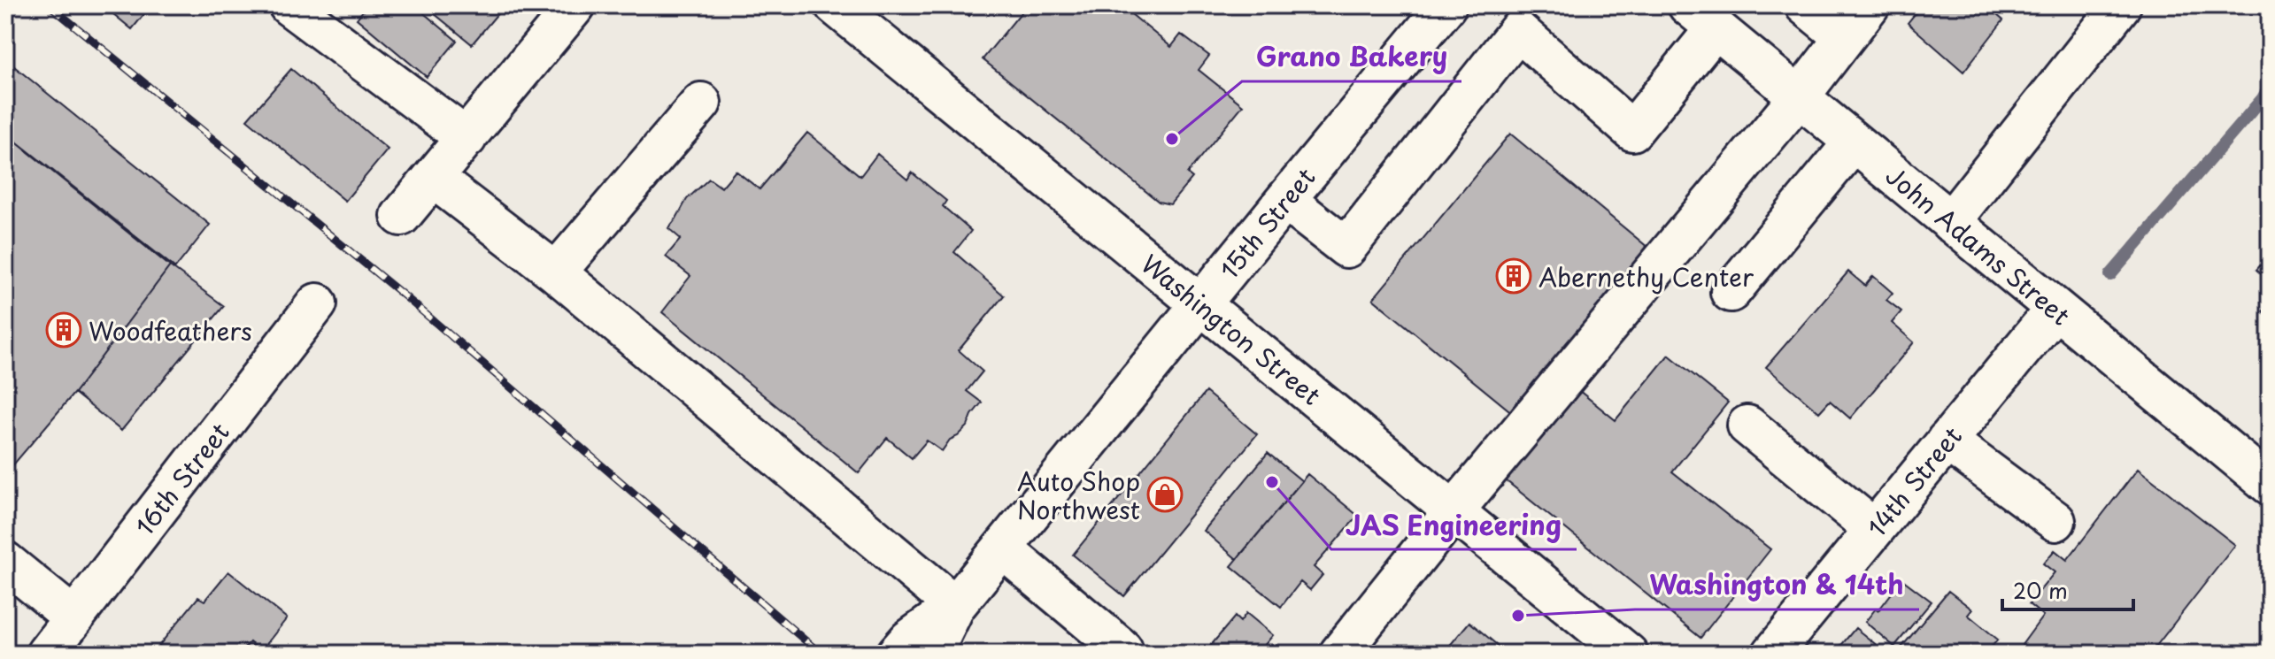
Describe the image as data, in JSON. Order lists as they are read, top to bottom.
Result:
{
  "streets": {
    "street": [
      "15th Street",
      "John Adams Street",
      "Washington Street",
      "16th Street",
      "14th Street"
    ]
  },
  "crossings": [
    ["15th Street", "Washington Street"],
    ["John Adams Street", "14th Street"]
  ],
  "places": {
    "other": ["Grano Bakery", "JAS Engineering", "Washington & 14th"],
    "building": ["Abernethy Center", "Woodfeathers"],
    "shop": ["Auto Shop Northwest"]
  },
  "scale_bar": "20 m"
}
